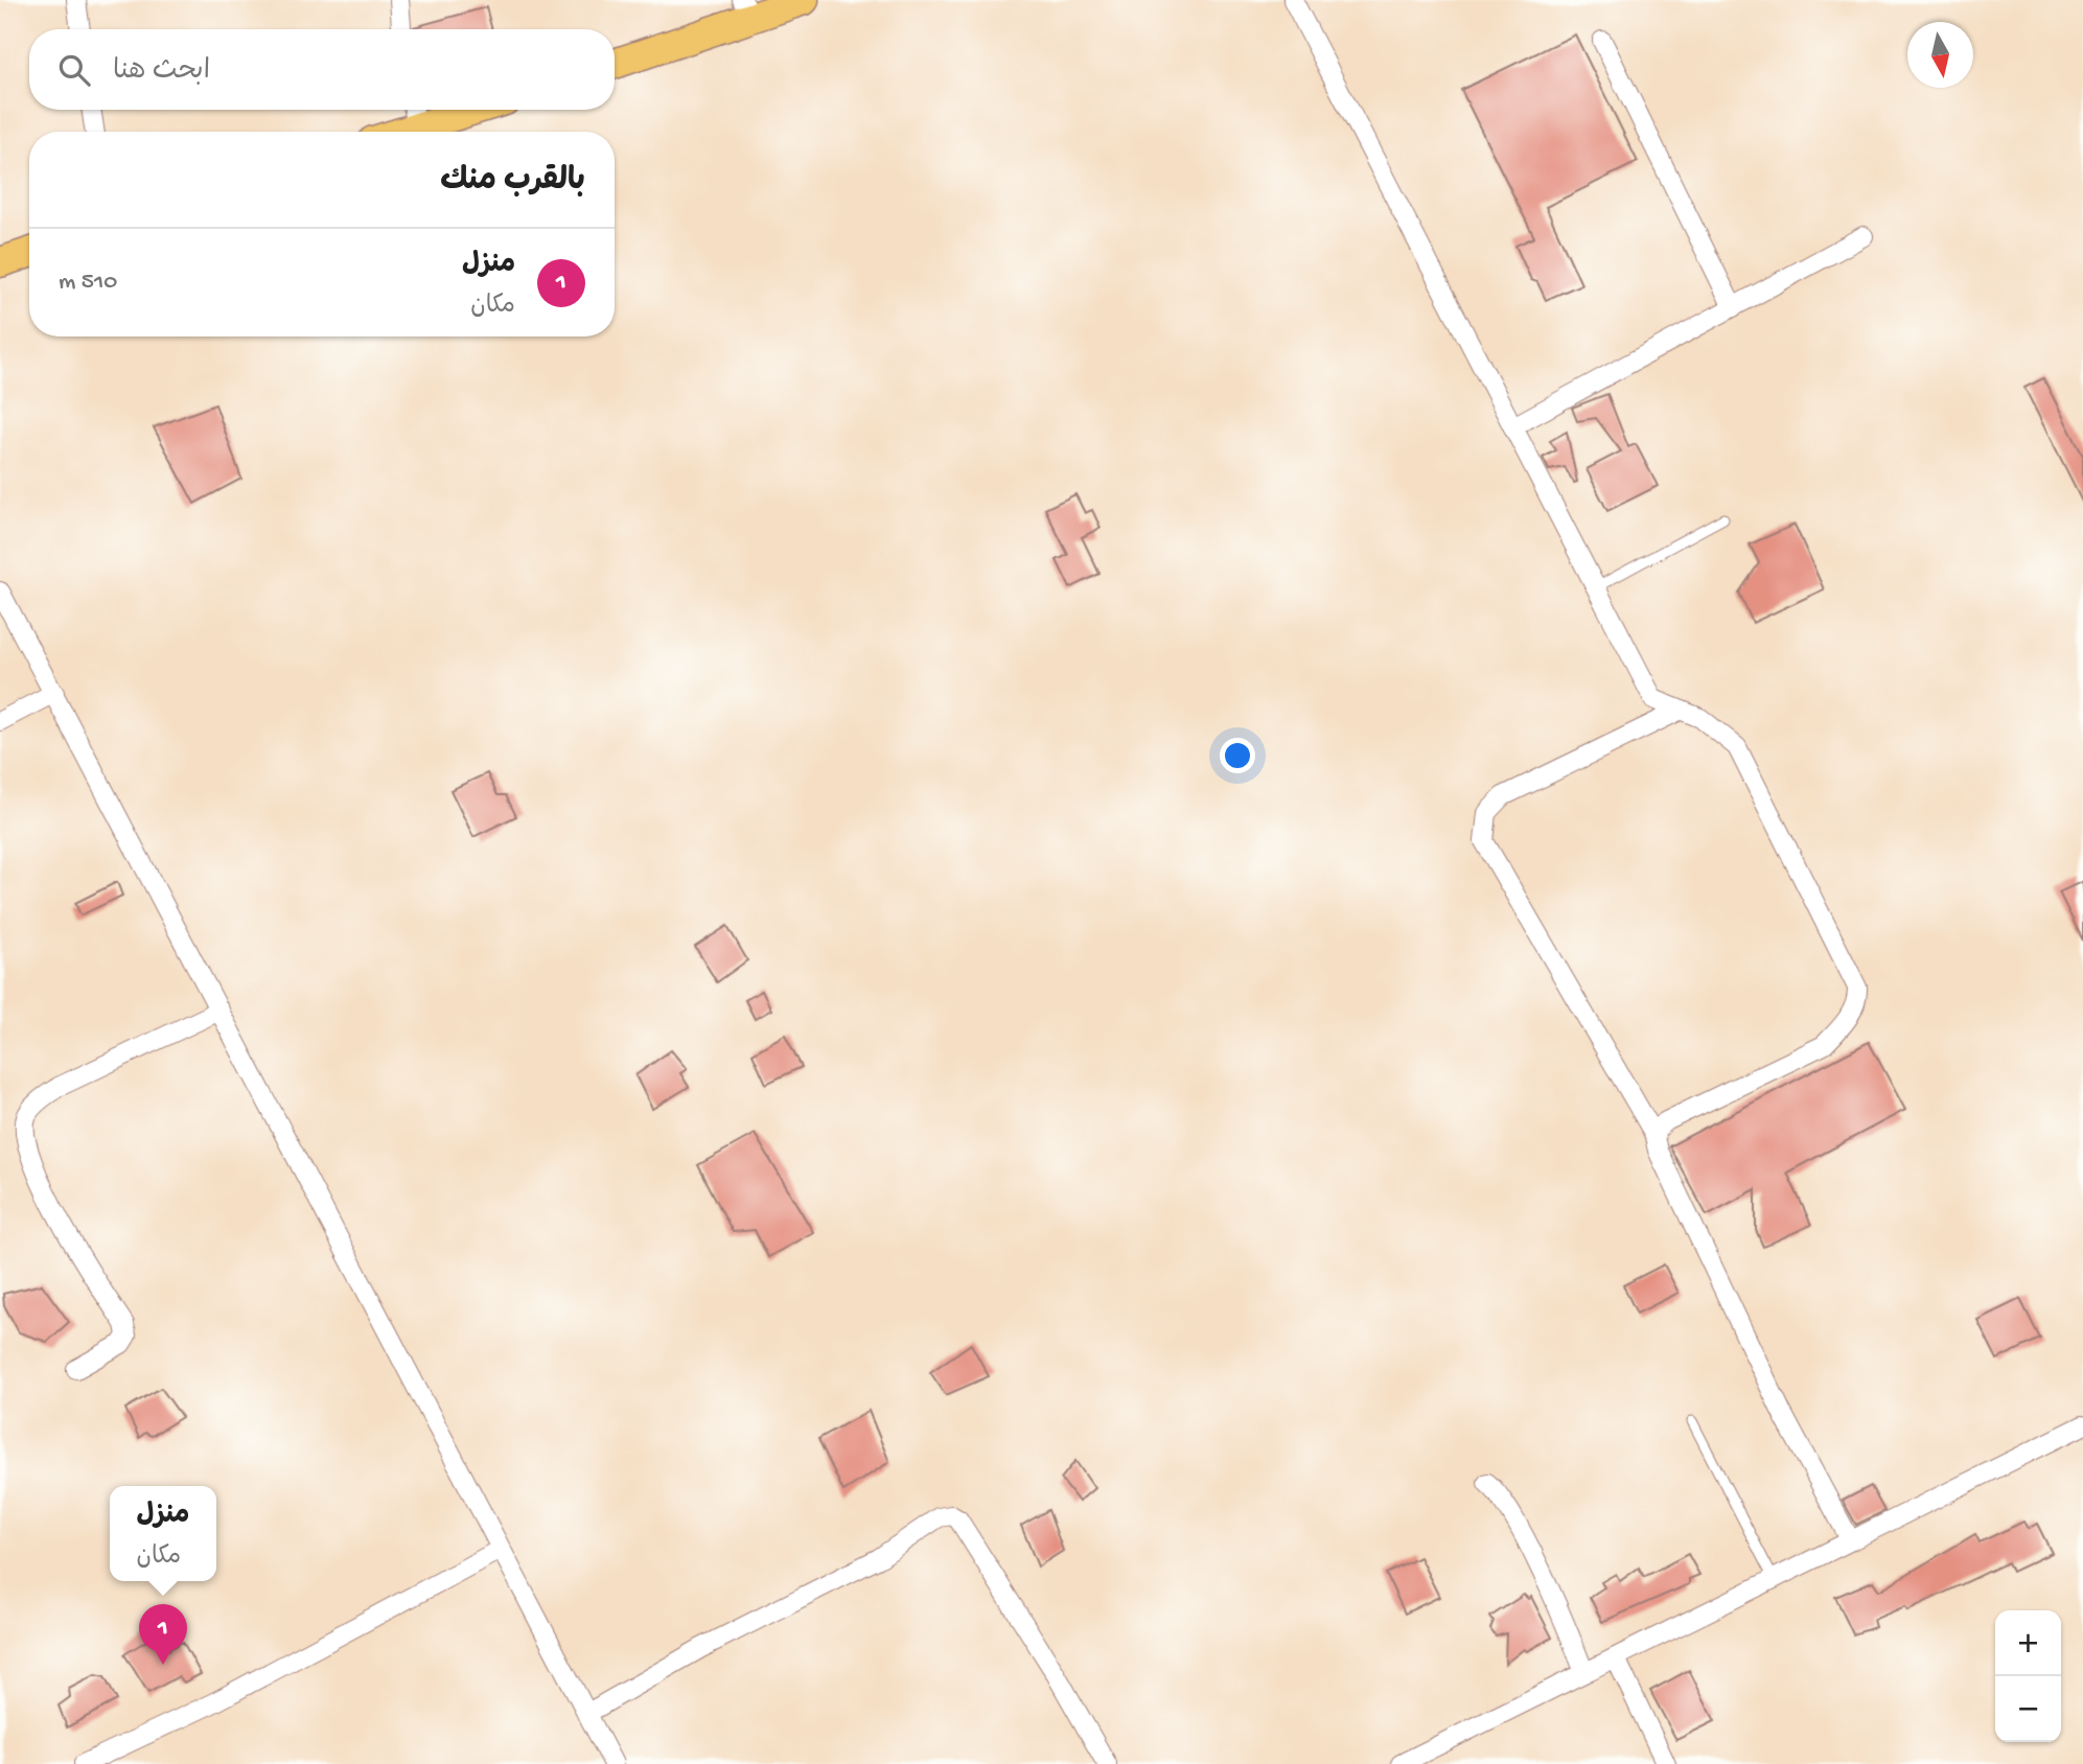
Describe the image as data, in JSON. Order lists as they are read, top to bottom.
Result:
{
  "north": "bottom",
  "page": {
    "search": "ابحث هنا",
    "heading": "بالقرب منك",
    "list": [
      {
        "mark": "1",
        "name": "منزل",
        "note": "مكان",
        "value": "510 m"
      }
    ],
    "popup": ["منزل", "مكان"],
    "pins": "1",
    "map_buttons": ["+", "−"]
  }
}
